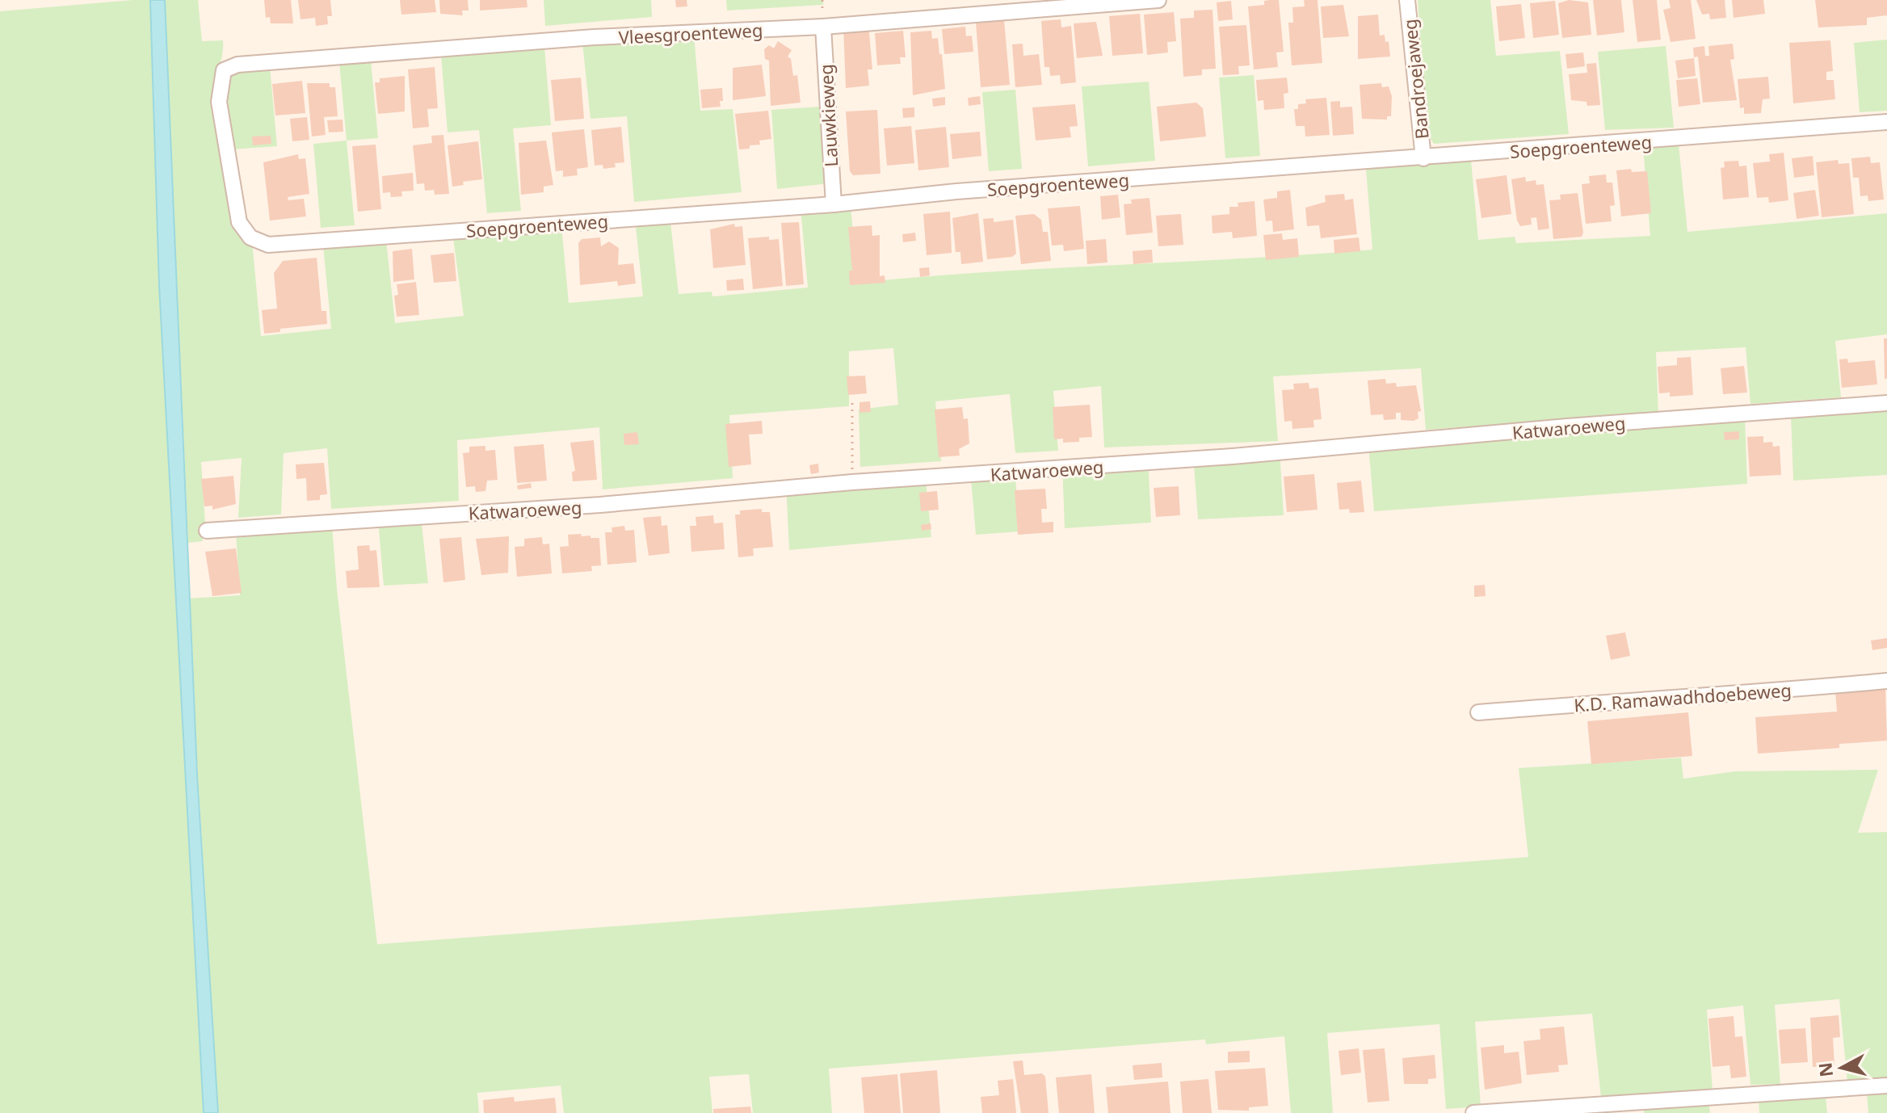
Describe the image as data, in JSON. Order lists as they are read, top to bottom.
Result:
{
  "streets": {
    "street": [
      "Vleesgroenteweg",
      "Bandroejaweg",
      "Lauwkieweg",
      "Soepgroenteweg",
      "Katwaroeweg",
      "K.D. Ramawadhdoebeweg"
    ]
  },
  "crossings": [
    ["Vleesgroenteweg", "Lauwkieweg"],
    ["Vleesgroenteweg", "Soepgroenteweg"],
    ["Bandroejaweg", "Soepgroenteweg"],
    ["Lauwkieweg", "Soepgroenteweg"]
  ],
  "north": "left"
}
